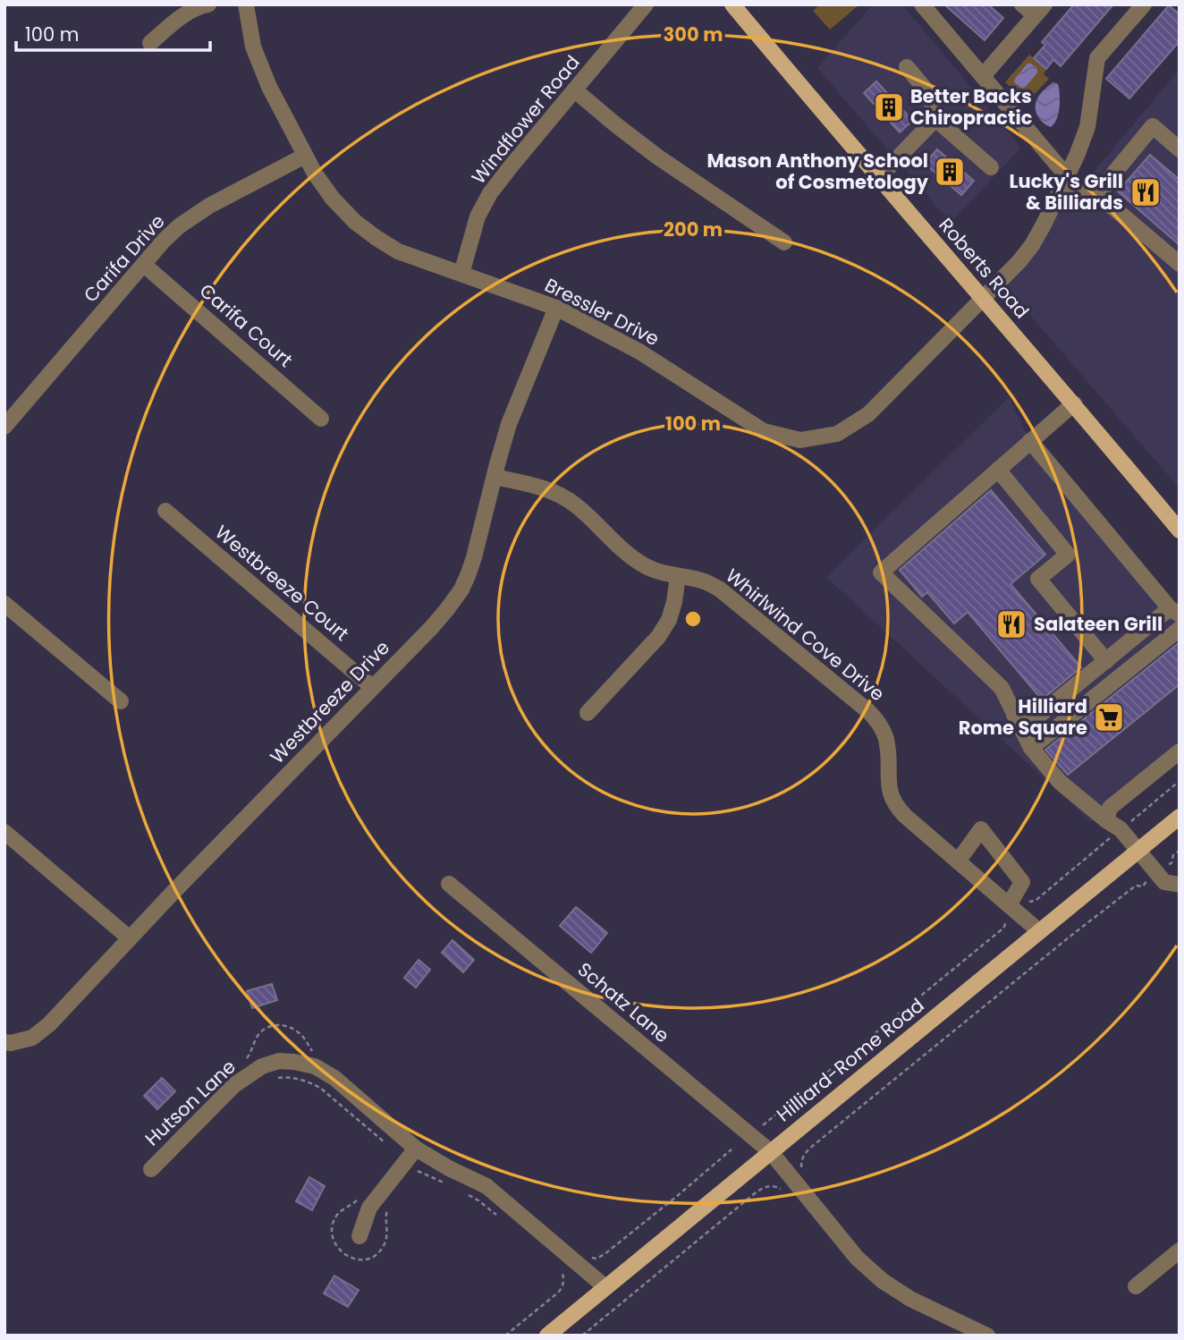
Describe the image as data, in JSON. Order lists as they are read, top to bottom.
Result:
{
  "streets": {
    "main road": ["Roberts Road", "Hilliard-Rome Road"],
    "street": [
      "Windflower Road",
      "Carifa Drive",
      "Bressler Drive",
      "Carifa Court",
      "Westbreeze Court",
      "Whirlwind Cove Drive",
      "Westbreeze Drive",
      "Schatz Lane",
      "Hutson Lane"
    ]
  },
  "crossings": [
    ["Windflower Road", "Bressler Drive"],
    ["Carifa Drive", "Bressler Drive"],
    ["Carifa Drive", "Carifa Court"],
    ["Roberts Road", "Bressler Drive"],
    ["Bressler Drive", "Westbreeze Drive"],
    ["Westbreeze Court", "Westbreeze Drive"],
    ["Whirlwind Cove Drive", "Westbreeze Drive"],
    ["Whirlwind Cove Drive", "Hilliard-Rome Road"],
    ["Schatz Lane", "Hilliard-Rome Road"]
  ],
  "places": {
    "building": ["Better Backs Chiropractic", "Mason Anthony School of Cosmetology"],
    "restaurant": ["Lucky's Grill & Billiards", "Salateen Grill"],
    "supermarket": ["Hilliard Rome Square"]
  },
  "scale_bar": "100 m",
  "rings": ["300 m", "200 m", "100 m"]
}
